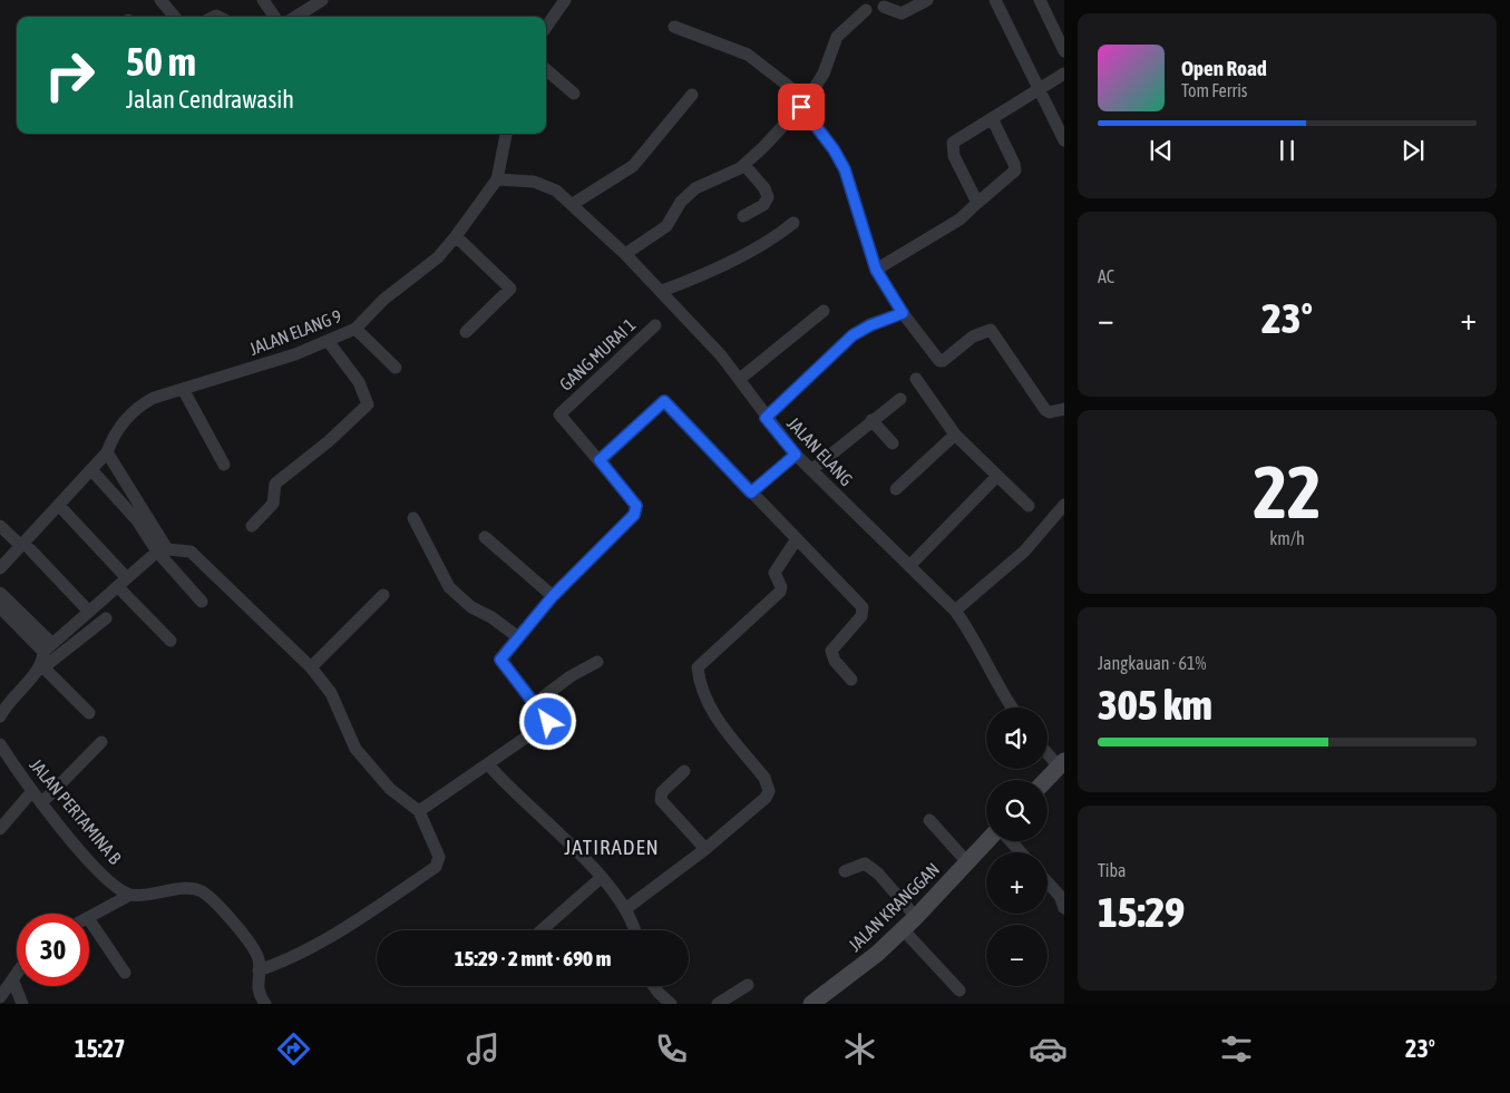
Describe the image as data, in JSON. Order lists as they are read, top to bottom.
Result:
{
  "streets": {
    "main road": ["JALAN KRANGGAN"],
    "street": [
      "JALAN ELANG 9",
      "GANG MURAI 1",
      "JALAN ELANG",
      "JALAN PERTAMINA B"
    ]
  },
  "crossings": [
    ["JALAN ELANG 9", "JALAN ELANG"]
  ],
  "districts": ["JATIRADEN"],
  "page": {
    "turn": ["50 m", "Jalan Cendrawasih"],
    "song": ["Open Road", "Tom Ferris"],
    "tile": [
      "AC",
      ["22", "km/h"],
      ["Jangkauan · 61%", "305 km"],
      ["Tiba", "15:29"]
    ],
    "heat": ["−", "23°", "+"],
    "map_buttons": ["+", "−"],
    "limit": "30",
    "trip": "15:29 · 2 mnt · 690 m",
    "tabs": ["15:27", "23°"]
  }
}
